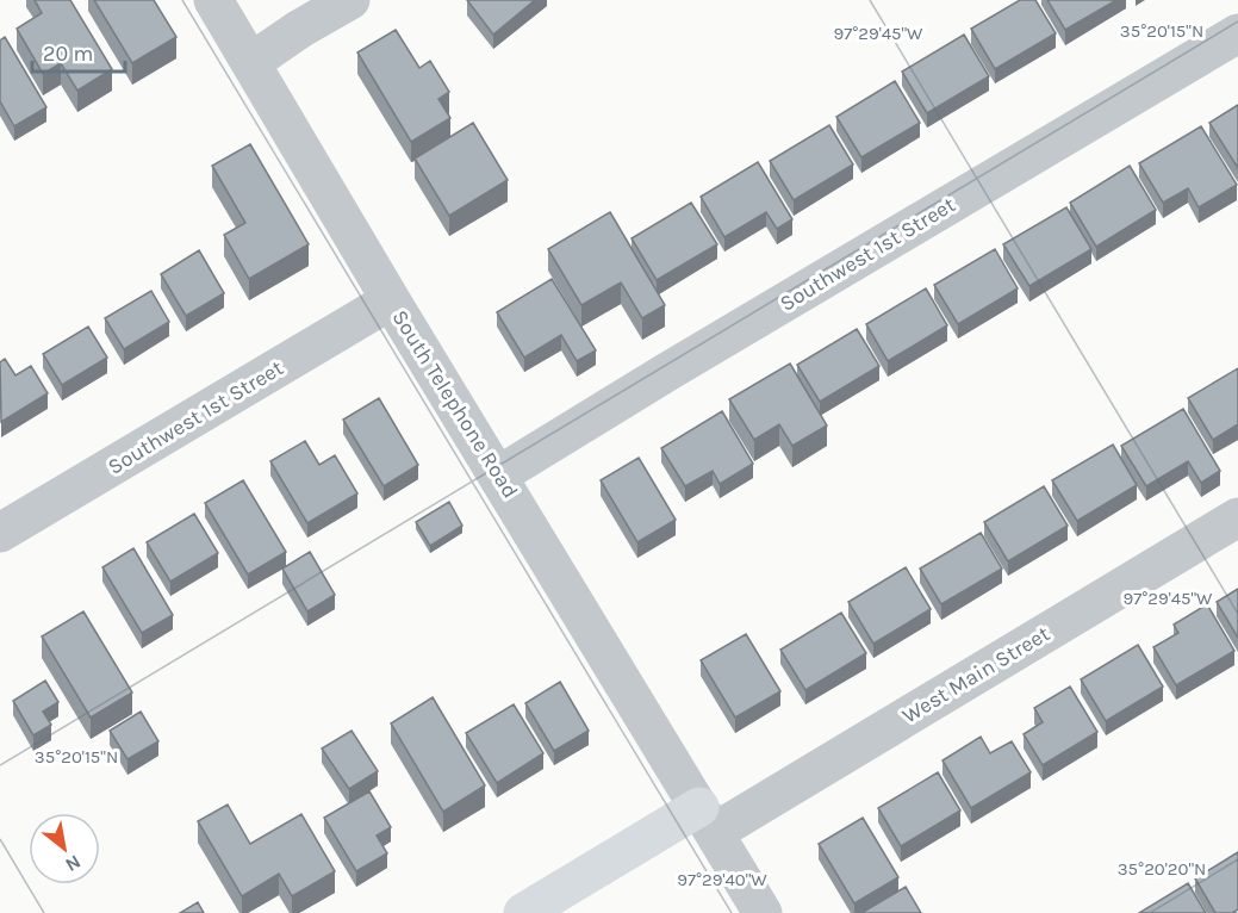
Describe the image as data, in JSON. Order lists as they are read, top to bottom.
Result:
{
  "streets": {
    "main road": ["West Main Street"],
    "street": ["Southwest 1st Street", "South Telephone Road"]
  },
  "crossings": [
    ["Southwest 1st Street", "South Telephone Road"],
    ["South Telephone Road", "West Main Street"]
  ],
  "scale_bar": "20 m",
  "north": "bottom right",
  "coordinates": [
    "35°20'15\"N",
    "97°29'45\"W",
    "35°20'20\"N",
    "97°29'40\"W"
  ]
}
